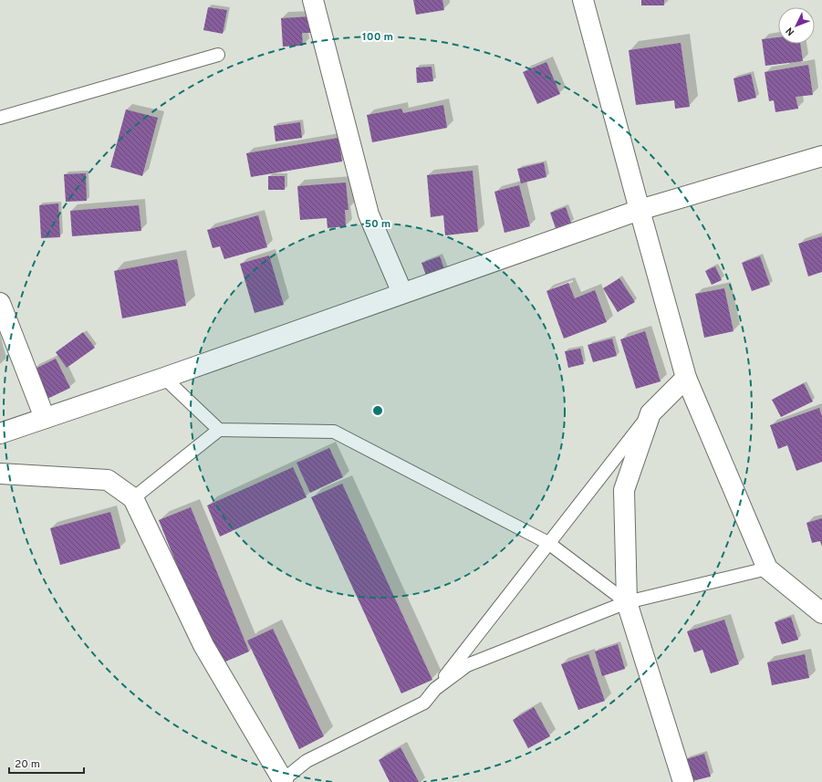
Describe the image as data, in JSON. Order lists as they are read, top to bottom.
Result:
{
  "scale_bar": "20 m",
  "north": "bottom left",
  "rings": ["100 m", "50 m"]
}
